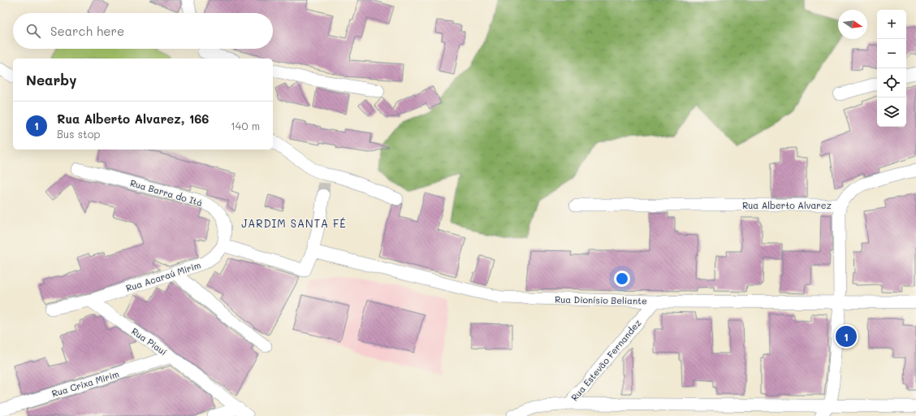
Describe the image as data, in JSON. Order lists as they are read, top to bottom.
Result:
{
  "streets": {
    "street": [
      "Rua Barra do Itá",
      "Rua Alberto Alvarez",
      "Rua Acaraú Mirim",
      "Rua Dionísio Beliante",
      "Rua Piauí",
      "Rua Estevão Fernandez",
      "Rua Crixa Mirim"
    ]
  },
  "crossings": [
    ["Rua Barra do Itá", "Rua Acaraú Mirim"],
    ["Rua Alberto Alvarez", "Rua Dionísio Beliante"],
    ["Rua Acaraú Mirim", "Rua Piauí"],
    ["Rua Dionísio Beliante", "Rua Estevão Fernandez"],
    ["Rua Piauí", "Rua Crixa Mirim"]
  ],
  "districts": ["JARDIM SANTA FÉ"],
  "north": "right",
  "page": {
    "map_buttons": ["+", "−"],
    "search": "Search here",
    "heading": "Nearby",
    "list": [
      {
        "mark": "1",
        "name": "Rua Alberto Alvarez, 166",
        "note": "Bus stop",
        "value": "140 m"
      }
    ],
    "pins": "1"
  }
}
